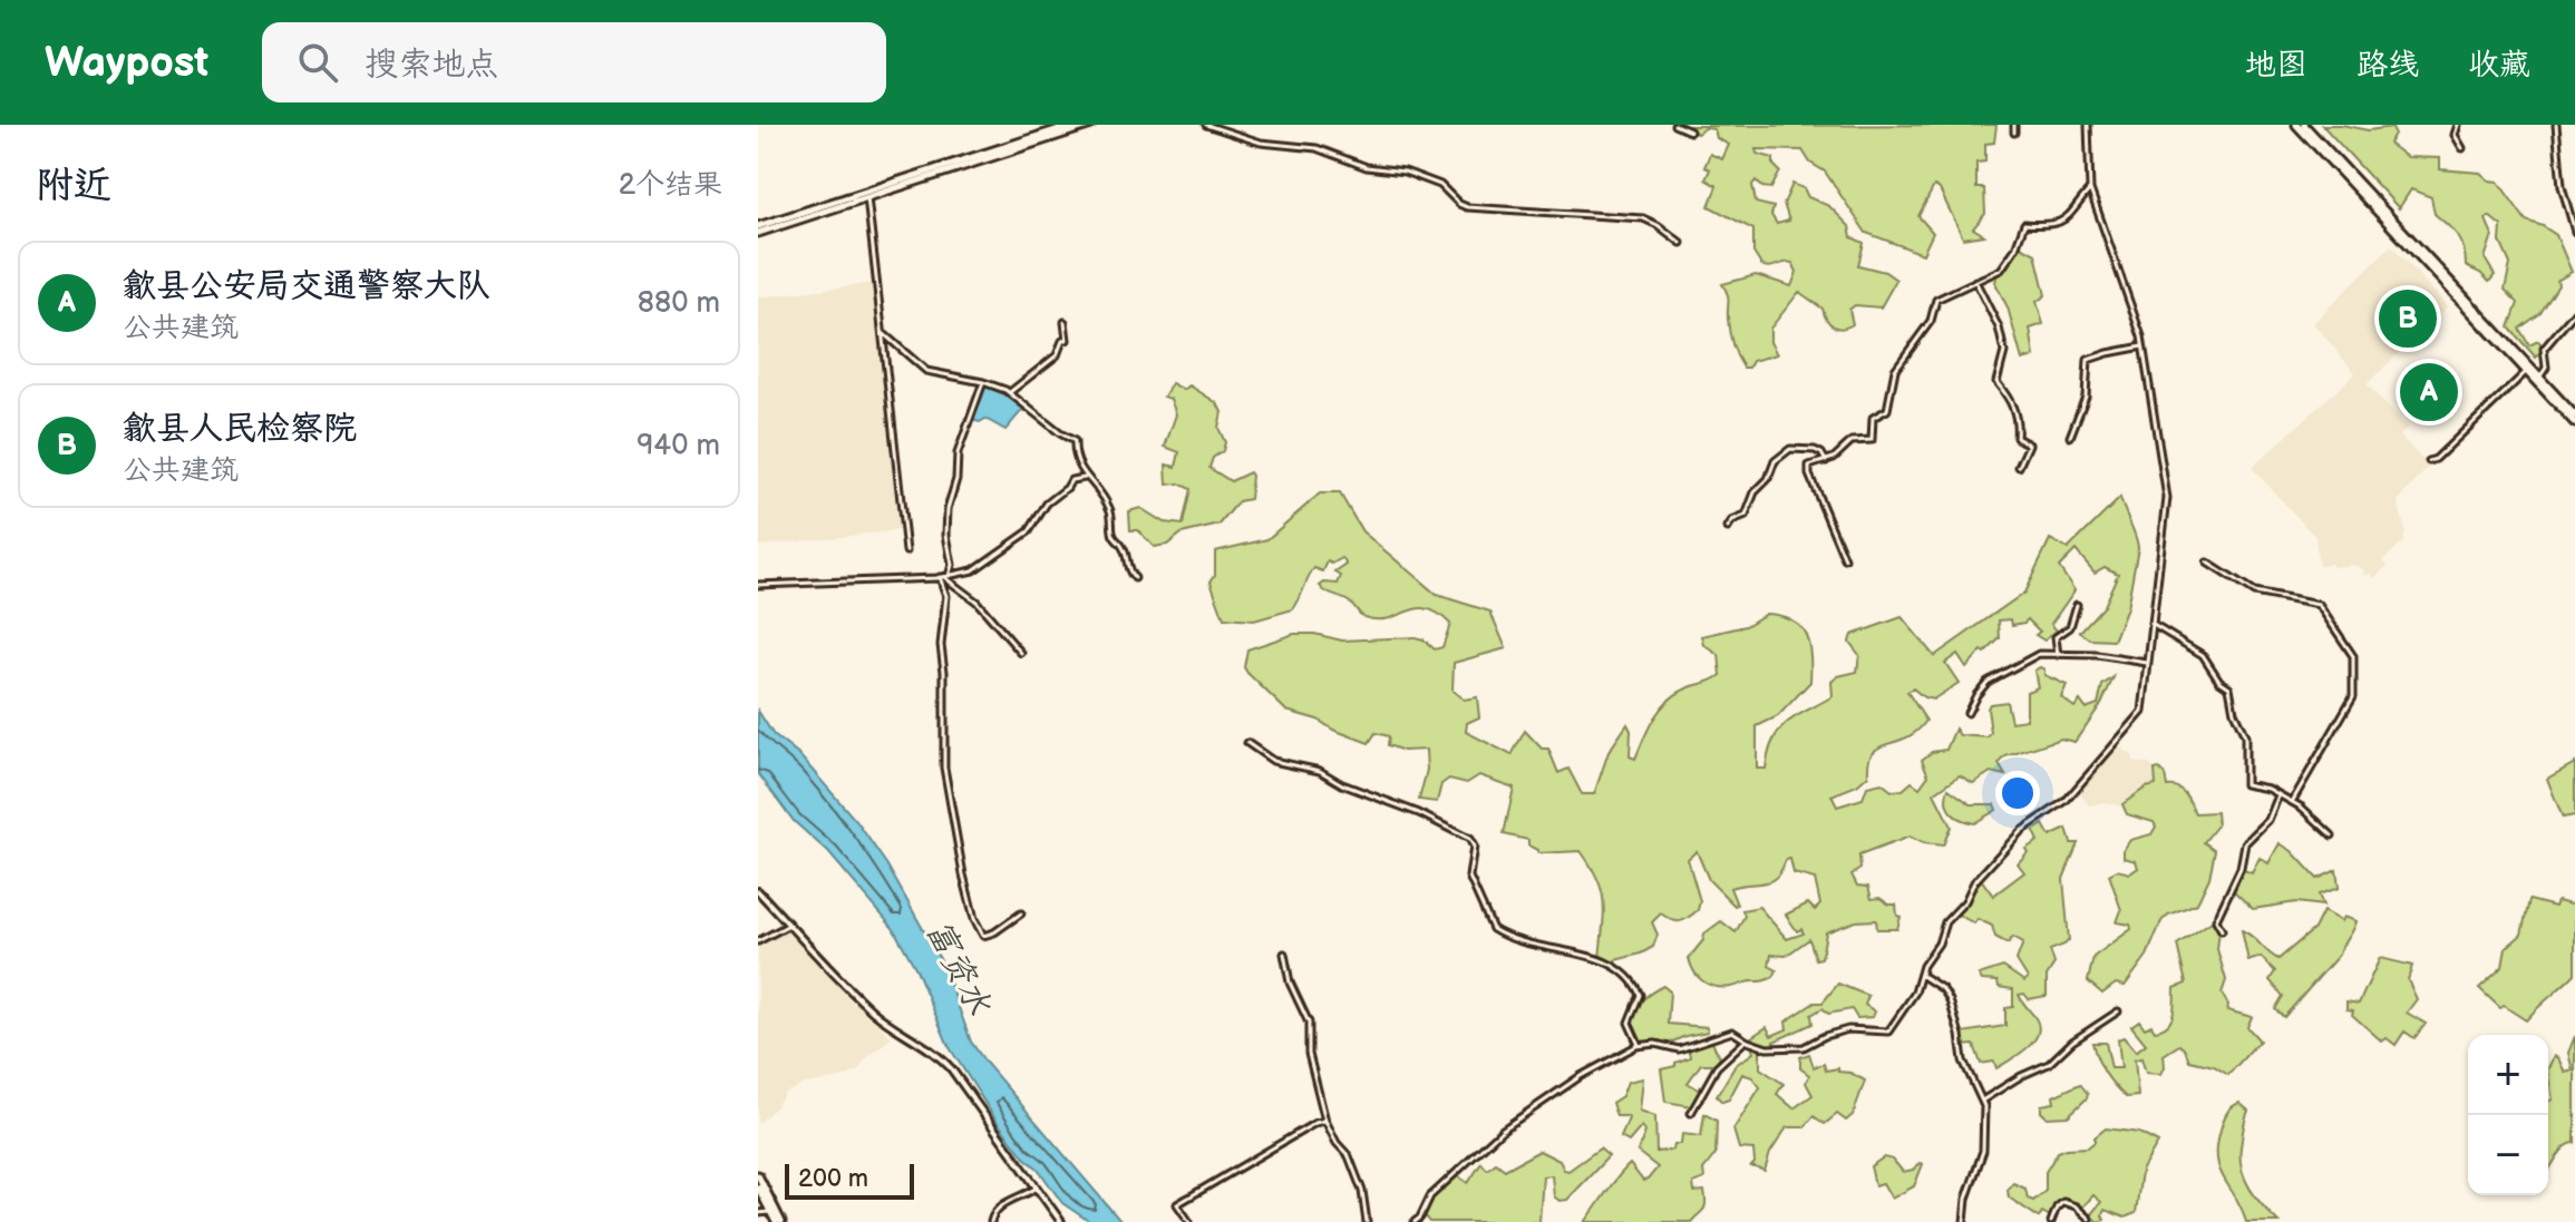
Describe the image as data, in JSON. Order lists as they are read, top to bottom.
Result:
{
  "water": ["富资水"],
  "scale_bar": "200 m",
  "page": {
    "header": "Waypost",
    "search": "搜索地点",
    "nav": ["地图", "路线", "收藏"],
    "heading": ["附近", "2个结果"],
    "list": [
      {
        "mark": "A",
        "name": "歙县公安局交通警察大队",
        "note": "公共建筑",
        "value": "880 m"
      },
      {
        "mark": "B",
        "name": "歙县人民检察院",
        "note": "公共建筑",
        "value": "940 m"
      }
    ],
    "pins": ["B", "A"],
    "map_buttons": ["+", "−"],
    "scale": "200 m"
  }
}
